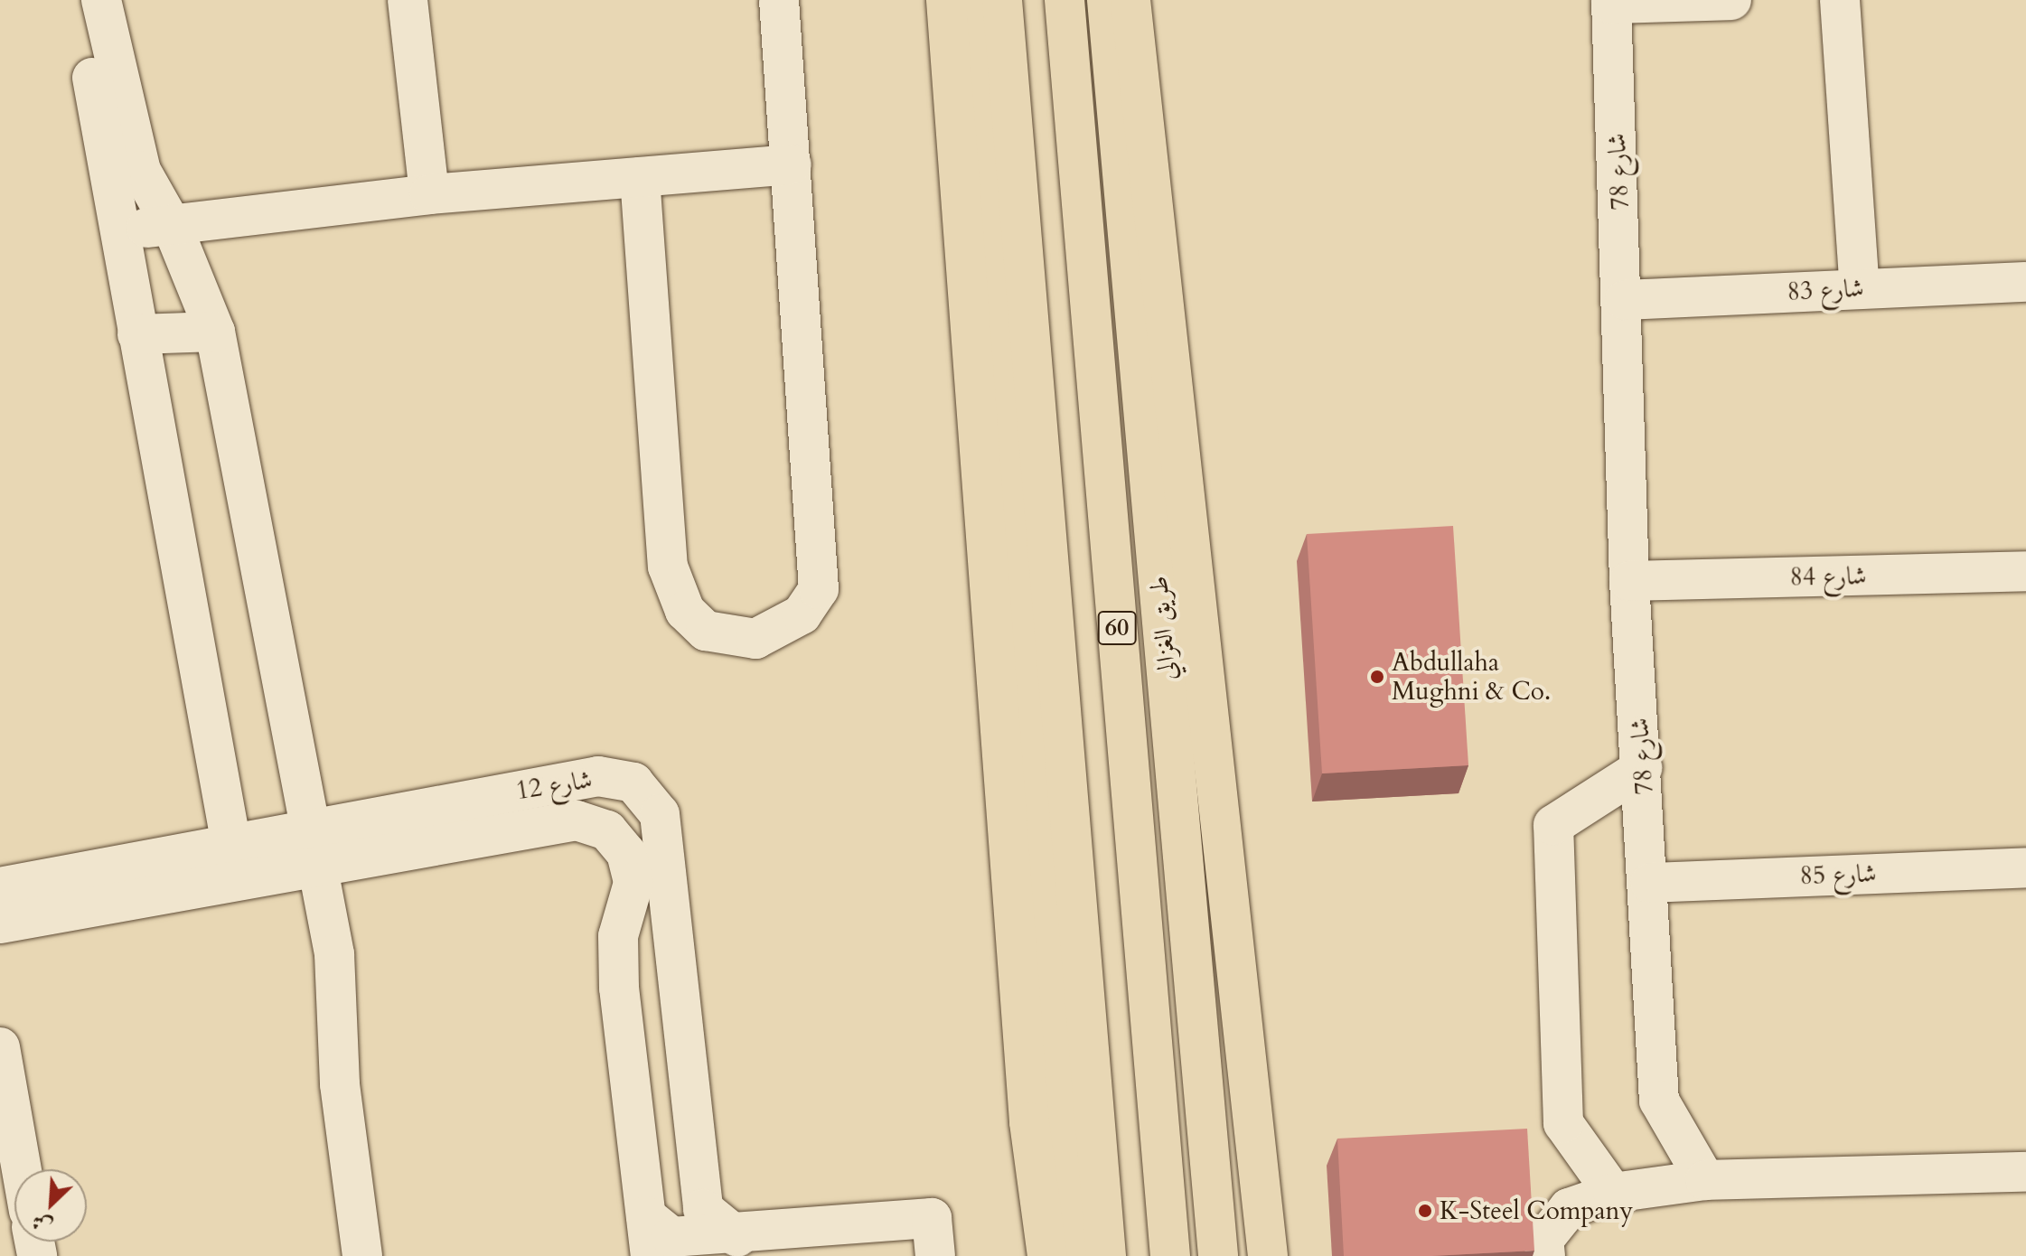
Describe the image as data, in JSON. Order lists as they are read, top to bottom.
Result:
{
  "streets": {
    "main road": ["60", "طريق الغزالي"],
    "street": [
      "شارع 78",
      "شارع 83",
      "شارع 84",
      "شارع 12",
      "شارع 85"
    ]
  },
  "crossings": [
    ["شارع 78", "شارع 83"],
    ["شارع 78", "شارع 84"],
    ["شارع 78", "شارع 85"]
  ],
  "places": ["Abdullaha Mughni & Co.", "K-Steel Company"],
  "north": "bottom left"
}
